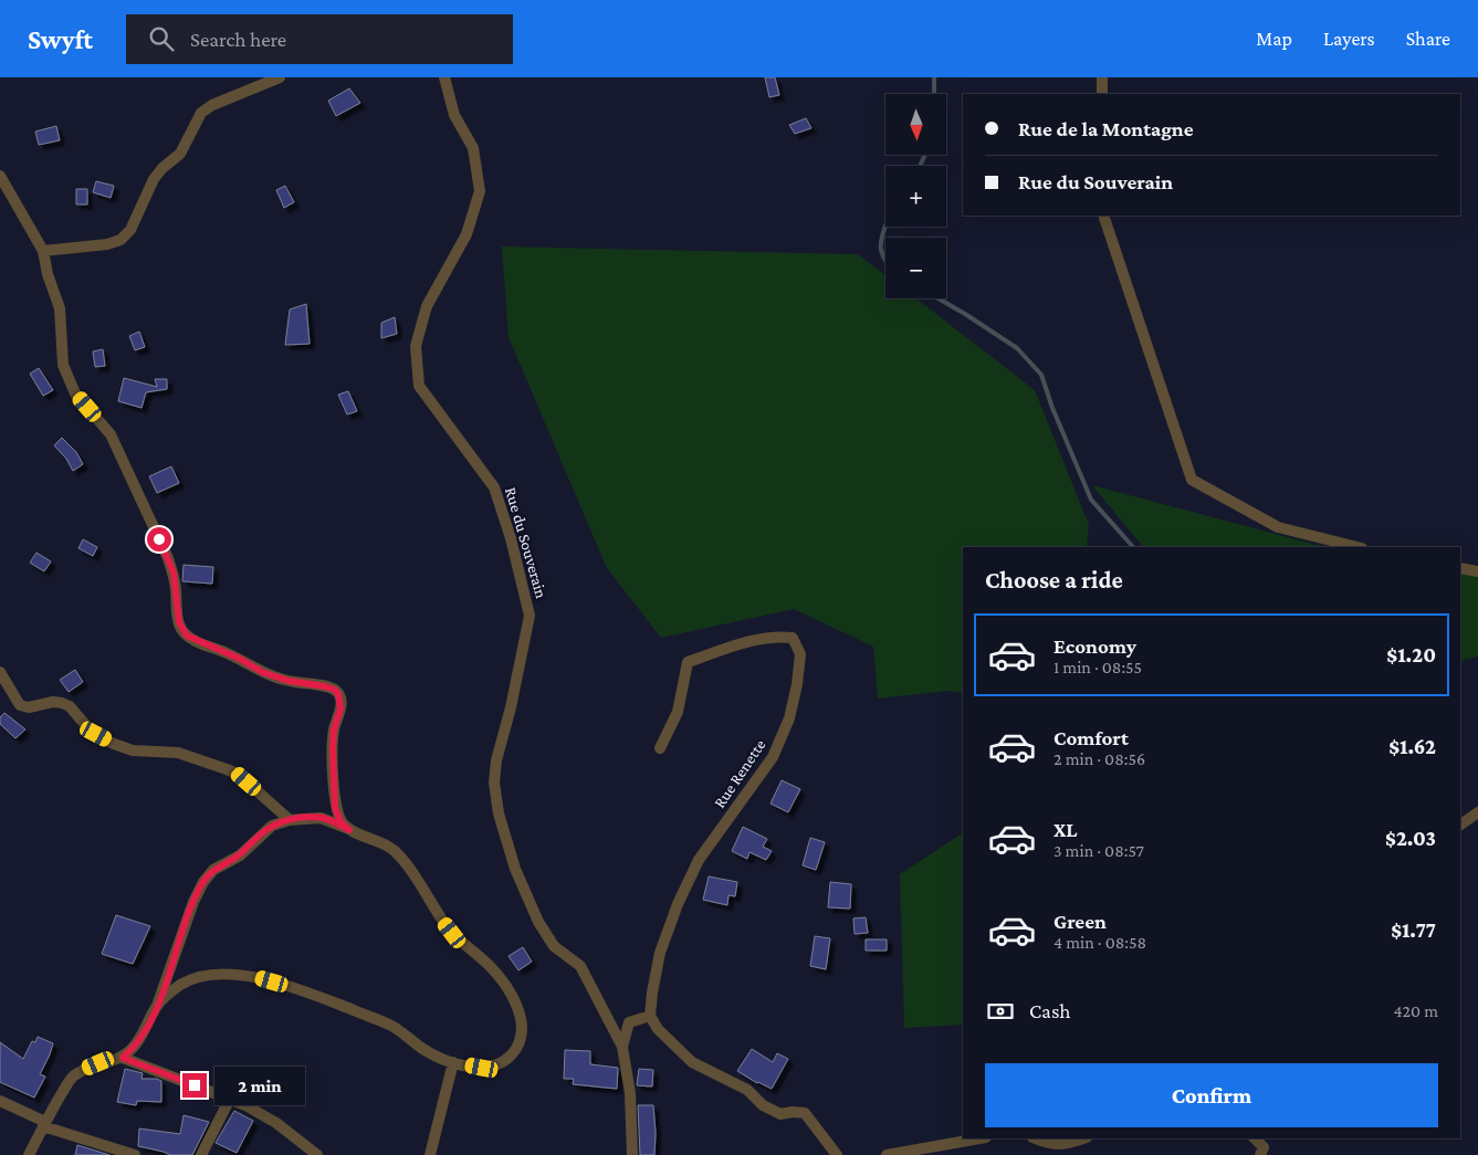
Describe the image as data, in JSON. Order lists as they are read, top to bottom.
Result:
{
  "streets": {
    "street": ["Rue du Souverain", "Rue Renette"]
  },
  "north": "bottom",
  "page": {
    "header": "Swyft",
    "search": "Search here",
    "nav": ["Map", "Layers", "Share"],
    "map_buttons": ["+", "−"],
    "banner": ["Rue de la Montagne", "Rue du Souverain"],
    "heading": "Choose a ride",
    "list": [
      {
        "name": "Economy",
        "note": "1 min · 08:55",
        "value": "$1.20"
      },
      {
        "name": "Comfort",
        "note": "2 min · 08:56",
        "value": "$1.62"
      },
      {
        "name": "XL",
        "note": "3 min · 08:57",
        "value": "$2.03"
      },
      {
        "name": "Green",
        "note": "4 min · 08:58",
        "value": "$1.77"
      }
    ],
    "pay": ["Cash", "420 m"],
    "buttons": "Confirm",
    "bubble": "2 min"
  }
}
